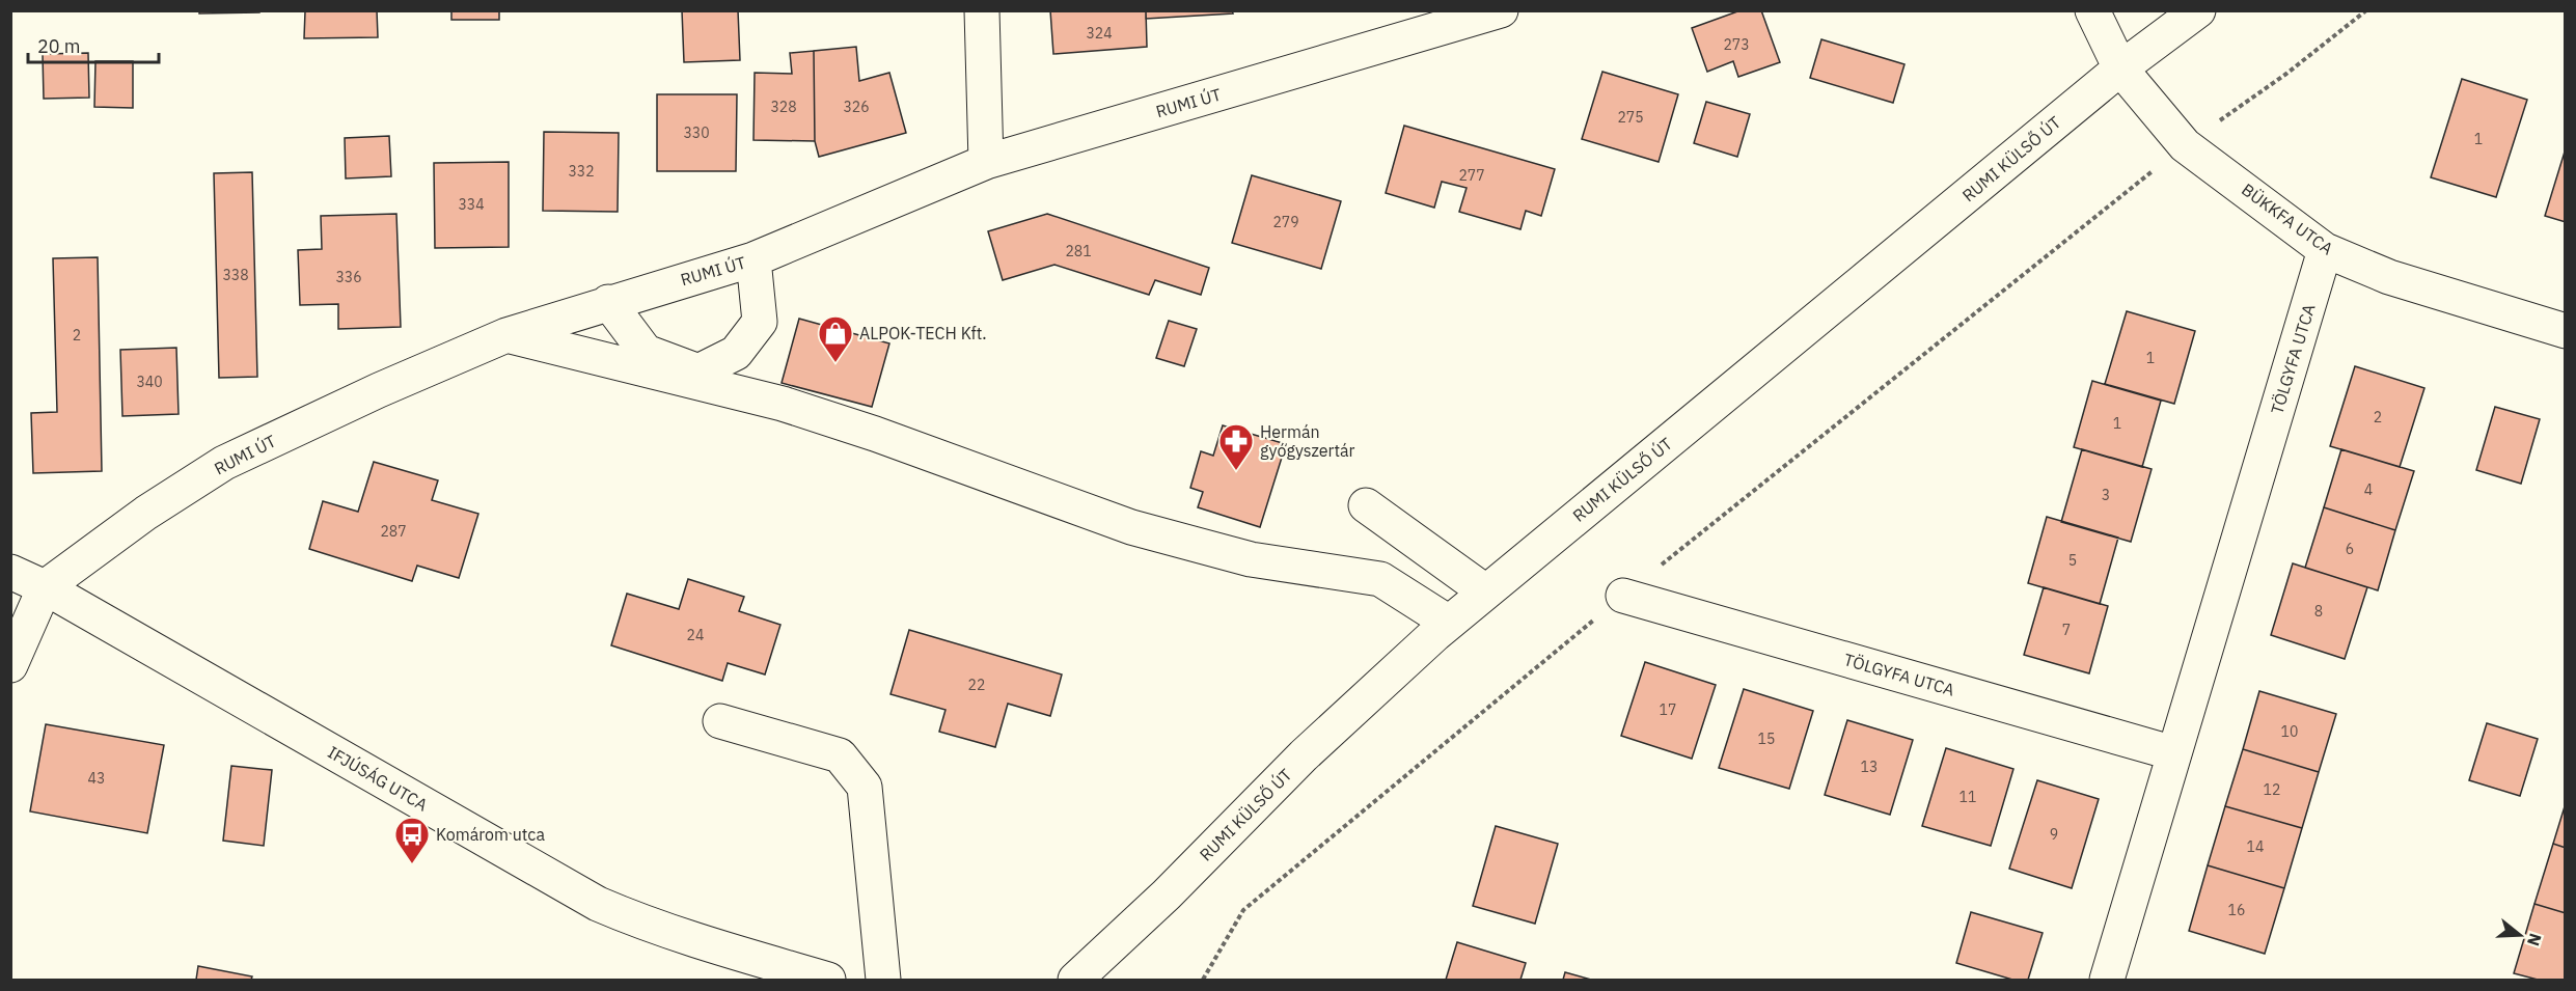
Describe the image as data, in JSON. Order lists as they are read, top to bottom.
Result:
{
  "streets": {
    "street": [
      "RUMI ÚT",
      "RUMI KÜLSŐ ÚT",
      "BÜKKFA UTCA",
      "TÖLGYFA UTCA",
      "IFJÚSÁG UTCA"
    ]
  },
  "crossings": [
    ["RUMI ÚT", "IFJÚSÁG UTCA"],
    ["RUMI KÜLSŐ ÚT", "BÜKKFA UTCA"],
    ["BÜKKFA UTCA", "TÖLGYFA UTCA"]
  ],
  "places": {
    "shop": ["ALPOK-TECH Kft."],
    "pharmacy": ["Hermán gyógyszertár"],
    "bus stop": ["Komárom utca"]
  },
  "house_numbers": [
    "324",
    "273",
    "328",
    "326",
    "275",
    "330",
    "1",
    "332",
    "277",
    "334",
    "279",
    "281",
    "338",
    "336",
    "2",
    "1",
    "340",
    "2",
    "1",
    "4",
    "3",
    "287",
    "6",
    "5",
    "8",
    "7",
    "24",
    "22",
    "17",
    "10",
    "15",
    "13",
    "43",
    "12",
    "11",
    "9",
    "14",
    "16"
  ],
  "scale_bar": "20 m",
  "north": "right"
}
